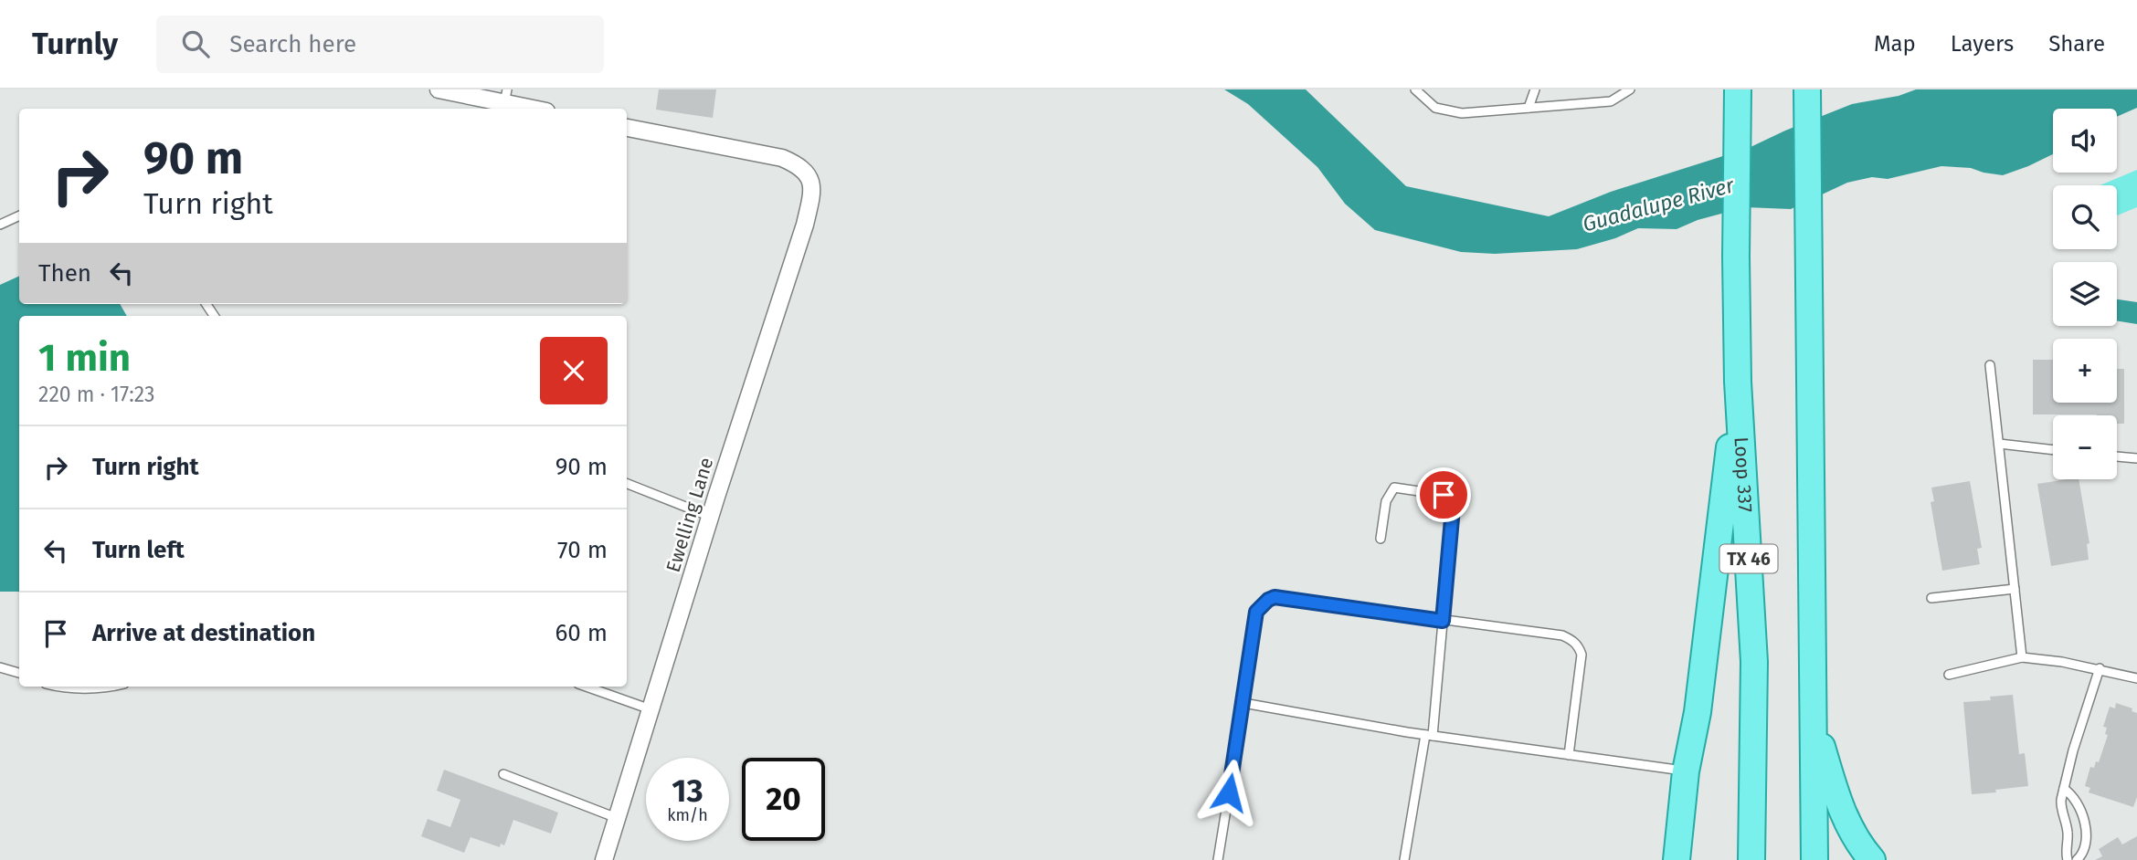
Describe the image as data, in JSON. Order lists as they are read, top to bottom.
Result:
{
  "streets": {
    "main road": ["Loop 337", "TX 46"],
    "street": ["Ewelling Lane"]
  },
  "water": ["Guadalupe River"],
  "page": {
    "header": "Turnly",
    "search": "Search here",
    "nav": ["Map", "Layers", "Share"],
    "map_buttons": ["+", "−"],
    "turn": ["90 m", "Turn right"],
    "then": "Then",
    "heading": ["1 min", "220 m · 17:23"],
    "list": [
      {
        "name": "Turn right",
        "value": "90 m"
      },
      {
        "name": "Turn left",
        "value": "70 m"
      },
      {
        "name": "Arrive at destination",
        "value": "60 m"
      }
    ],
    "speed": "13 km/h",
    "limit": "20"
  }
}
